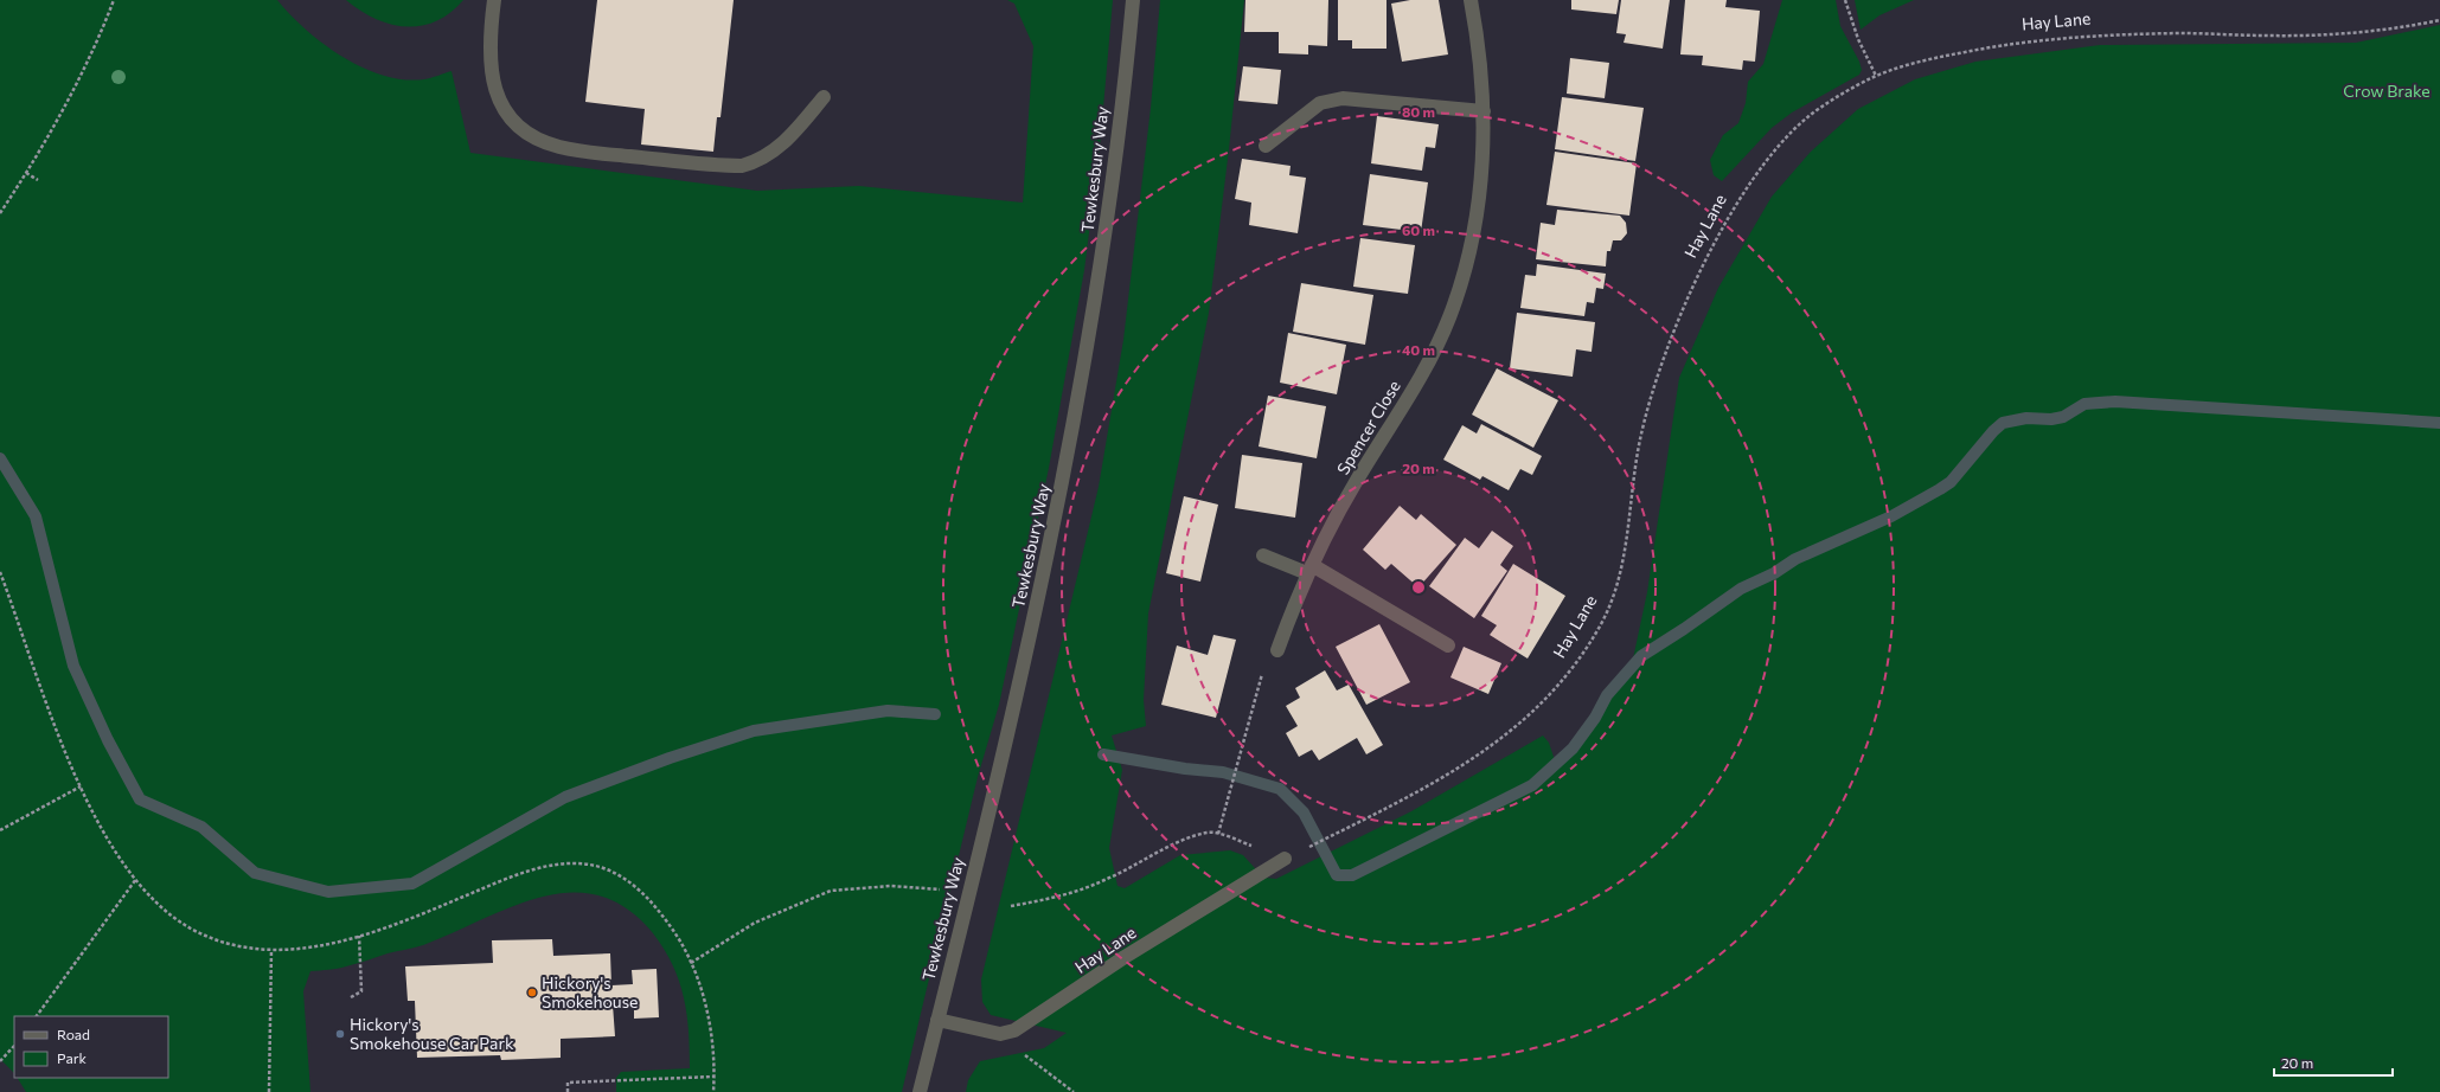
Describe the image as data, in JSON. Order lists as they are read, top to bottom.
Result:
{
  "streets": {
    "street": ["Hay Lane", "Tewkesbury Way", "Spencer Close"]
  },
  "parks": ["Crow Brake"],
  "places": ["Hickory's Smokehouse", "Hickory's Smokehouse Car Park"],
  "legend": ["Road", "Park"],
  "scale_bar": "20 m",
  "rings": [
    "80 m",
    "60 m",
    "40 m",
    "20 m"
  ]
}
